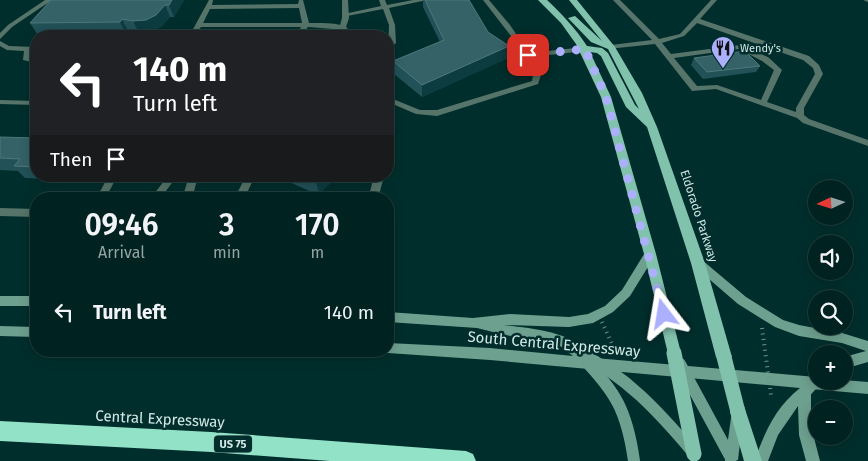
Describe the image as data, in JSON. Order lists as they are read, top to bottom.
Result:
{
  "streets": {
    "highway": ["Central Expressway", "US 75"],
    "main road": ["Eldorado Parkway", "South Central Expressway"]
  },
  "places": {
    "restaurant": ["Wendy's"]
  },
  "north": "left",
  "page": {
    "turn": ["140 m", "Turn left"],
    "then": "Then",
    "map_buttons": ["+", "−"],
    "eta": [
      "09:46",
      "Arrival",
      "3",
      "min",
      "170",
      "m"
    ],
    "list": [
      {
        "name": "Turn left",
        "value": "140 m"
      }
    ]
  }
}
